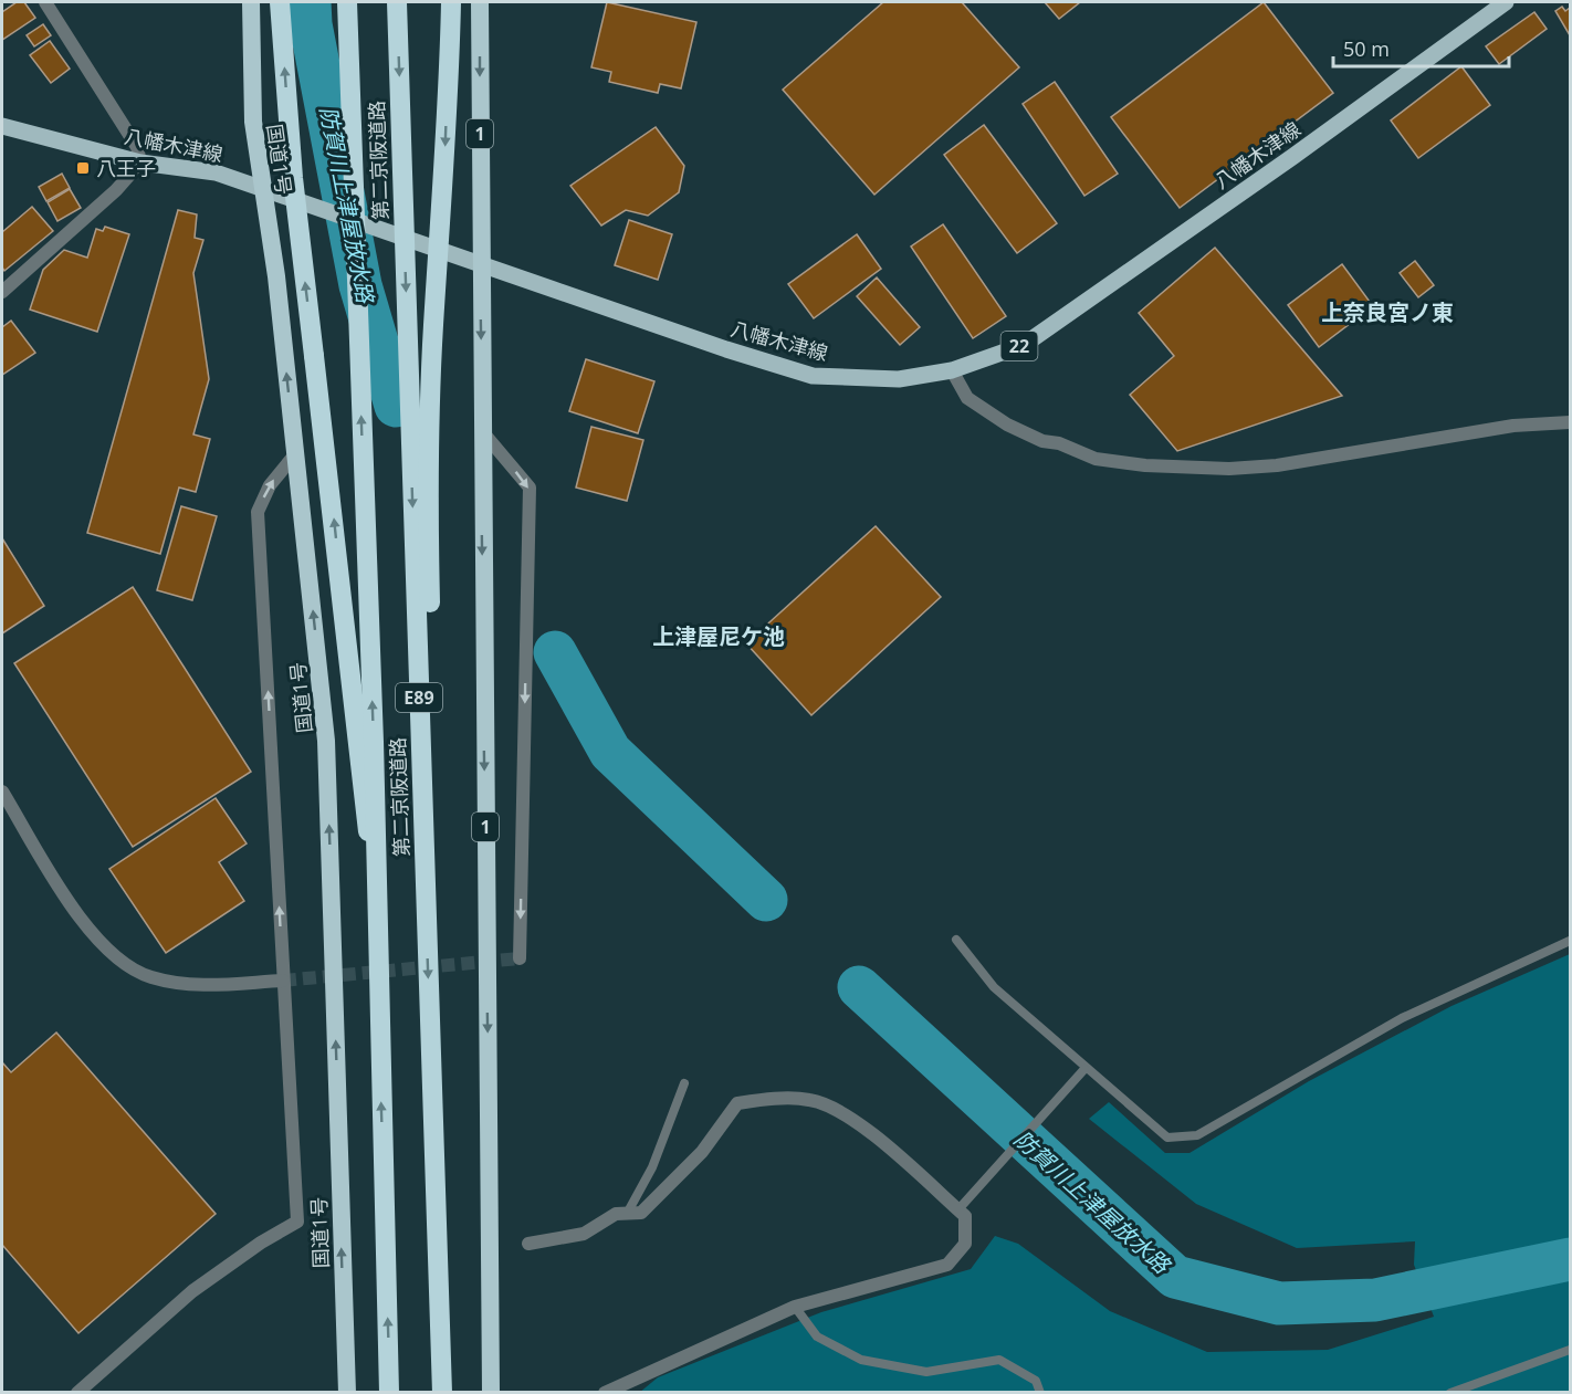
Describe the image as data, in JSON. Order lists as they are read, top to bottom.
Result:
{
  "streets": {
    "highway": [
      "1",
      "国道1号",
      "第二京阪道路",
      "E89"
    ],
    "main road": ["八幡木津線", "22"]
  },
  "crossings": [
    ["1", "八幡木津線"],
    ["八幡木津線", "国道1号"]
  ],
  "districts": ["上奈良宮ノ東", "上津屋尼ケ池"],
  "water": ["防賀川上津屋放水路"],
  "places": {
    "transit": ["八王子"]
  },
  "scale_bar": "50 m"
}
